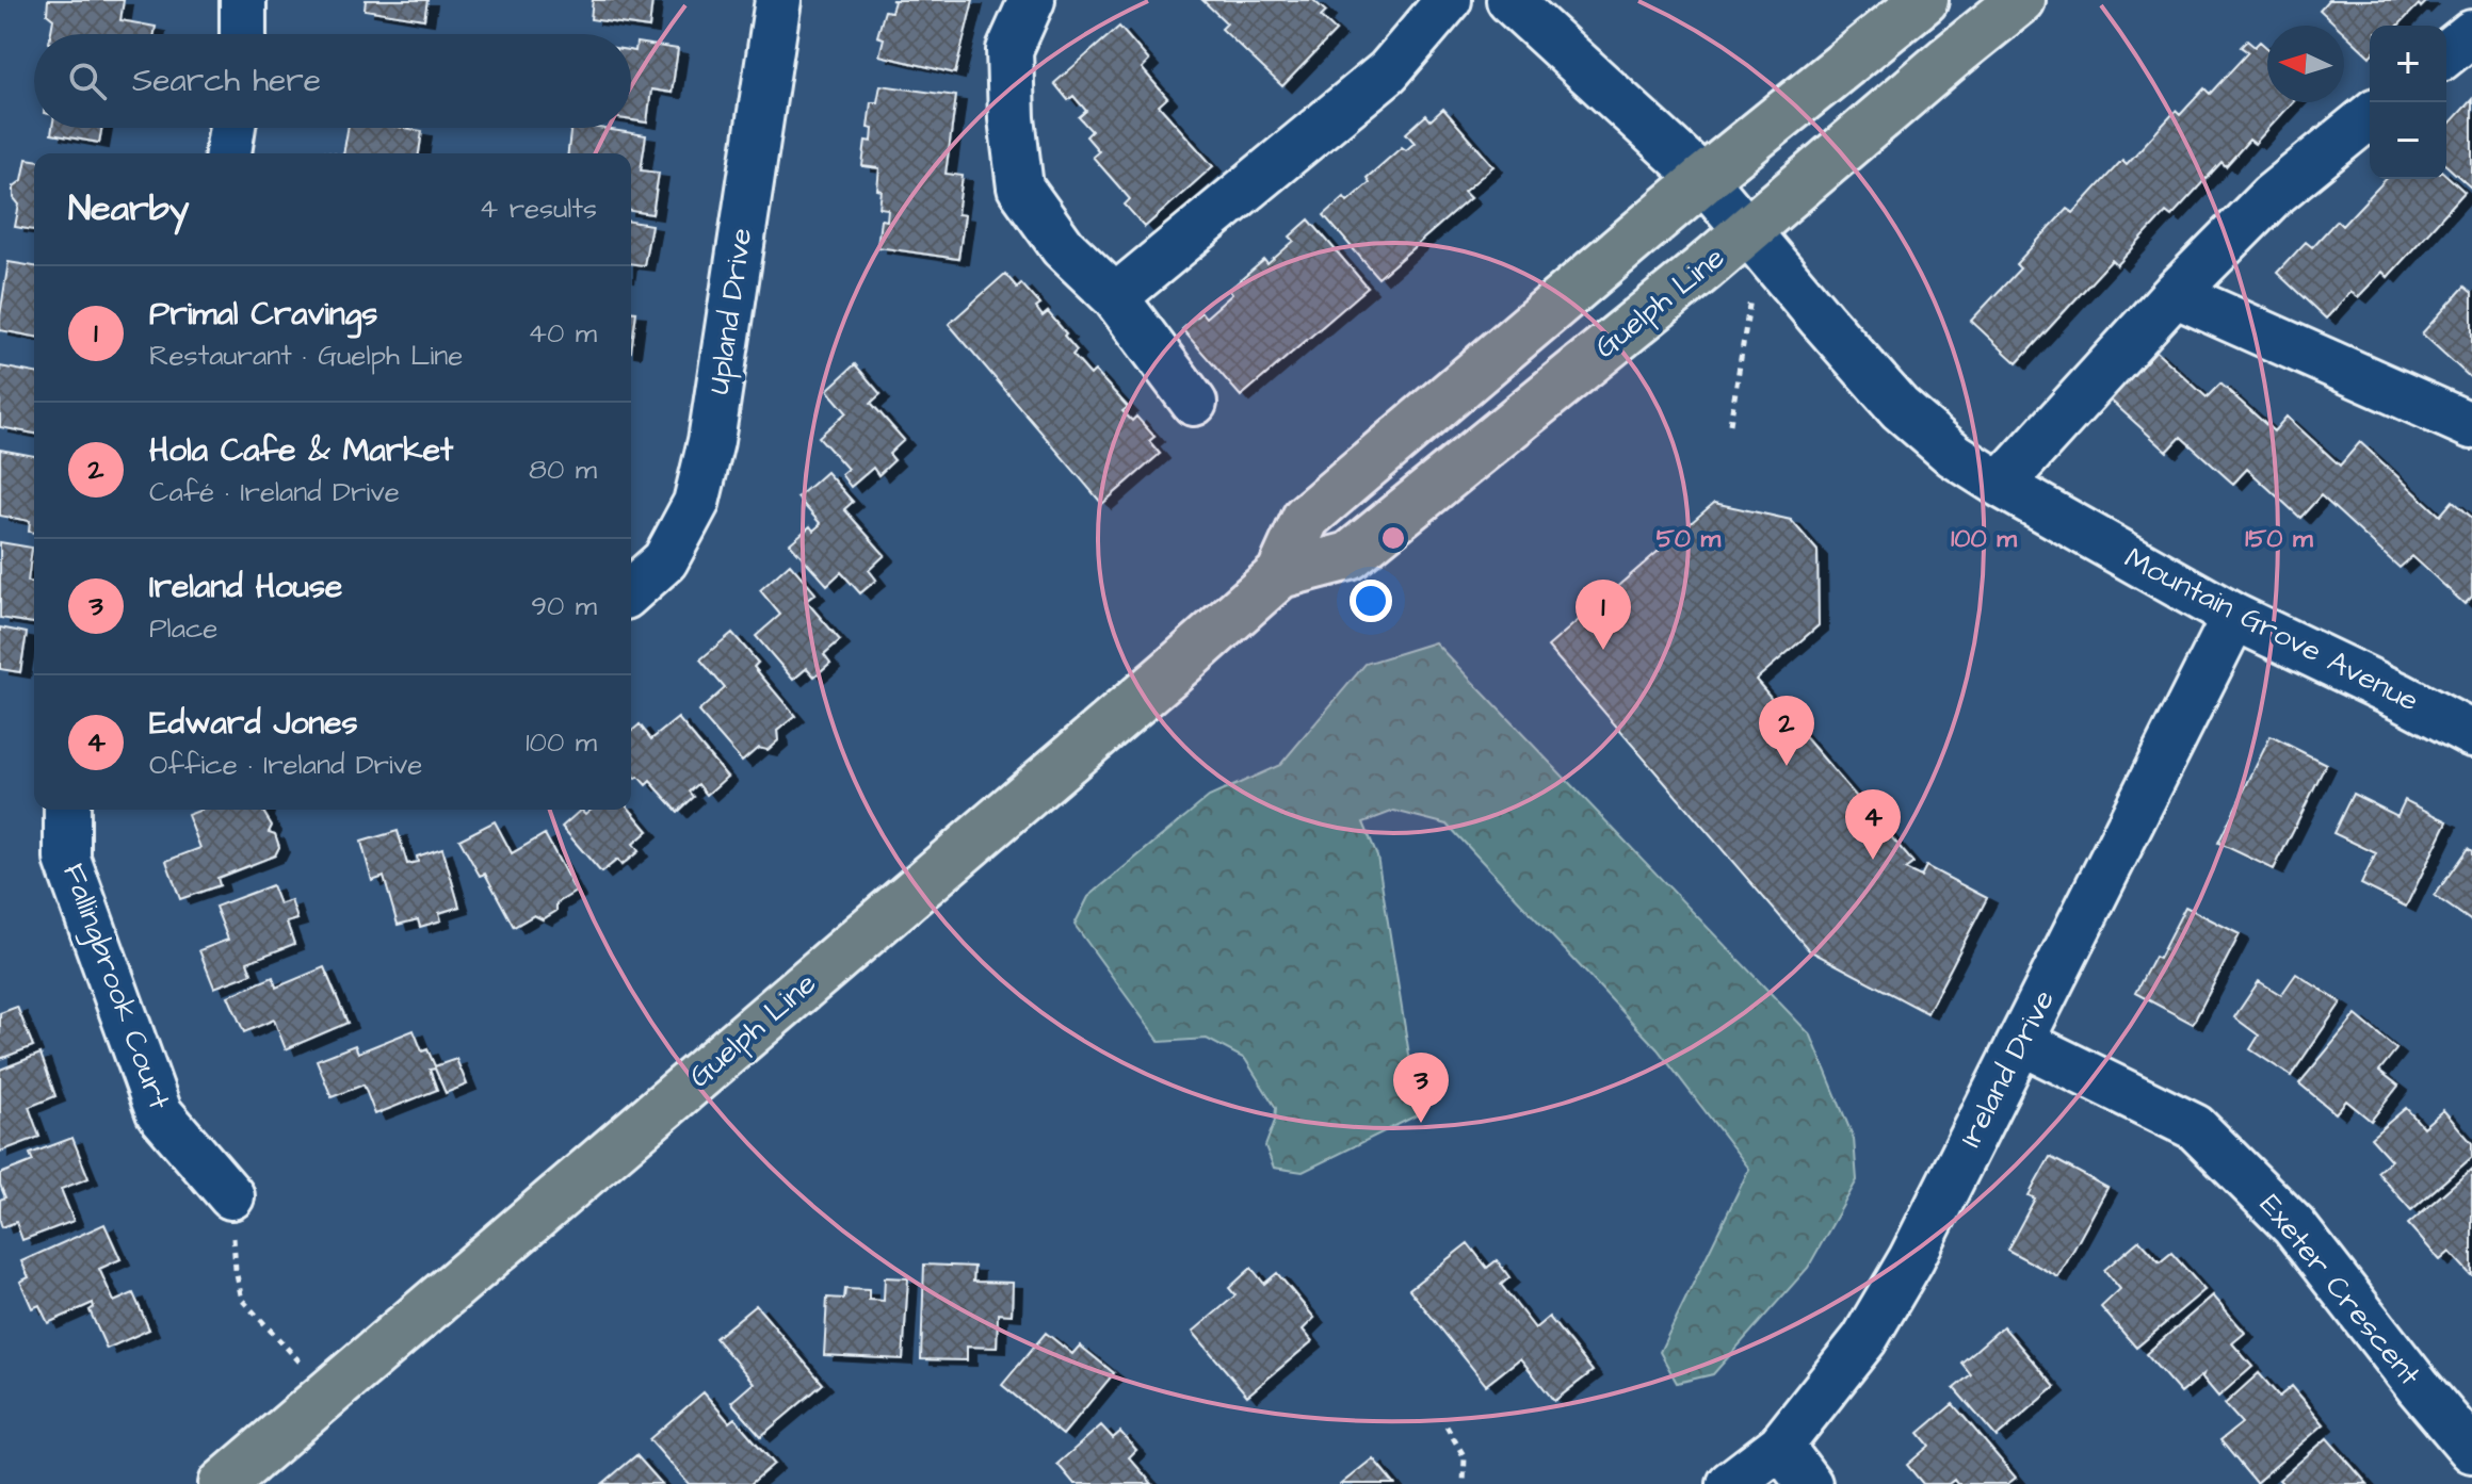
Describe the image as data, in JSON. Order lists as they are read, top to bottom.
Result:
{
  "streets": {
    "main road": ["Guelph Line"],
    "street": [
      "Upland Drive",
      "Mountain Grove Avenue",
      "Fallingbrook Court",
      "Ireland Drive",
      "Exeter Crescent"
    ]
  },
  "crossings": [
    ["Guelph Line", "Mountain Grove Avenue"],
    ["Mountain Grove Avenue", "Ireland Drive"],
    ["Ireland Drive", "Exeter Crescent"]
  ],
  "north": "left",
  "page": {
    "map_buttons": ["+", "−"],
    "search": "Search here",
    "heading": ["Nearby", "4 results"],
    "list": [
      {
        "mark": "1",
        "name": "Primal Cravings",
        "note": "Restaurant · Guelph Line",
        "value": "40 m"
      },
      {
        "mark": "2",
        "name": "Hola Cafe & Market",
        "note": "Café · Ireland Drive",
        "value": "80 m"
      },
      {
        "mark": "3",
        "name": "Ireland House",
        "note": "Place",
        "value": "90 m"
      },
      {
        "mark": "4",
        "name": "Edward Jones",
        "note": "Office · Ireland Drive",
        "value": "100 m"
      }
    ],
    "pins": [
      "1",
      "2",
      "4",
      "3"
    ]
  },
  "rings": ["50 m", "100 m", "150 m"]
}
